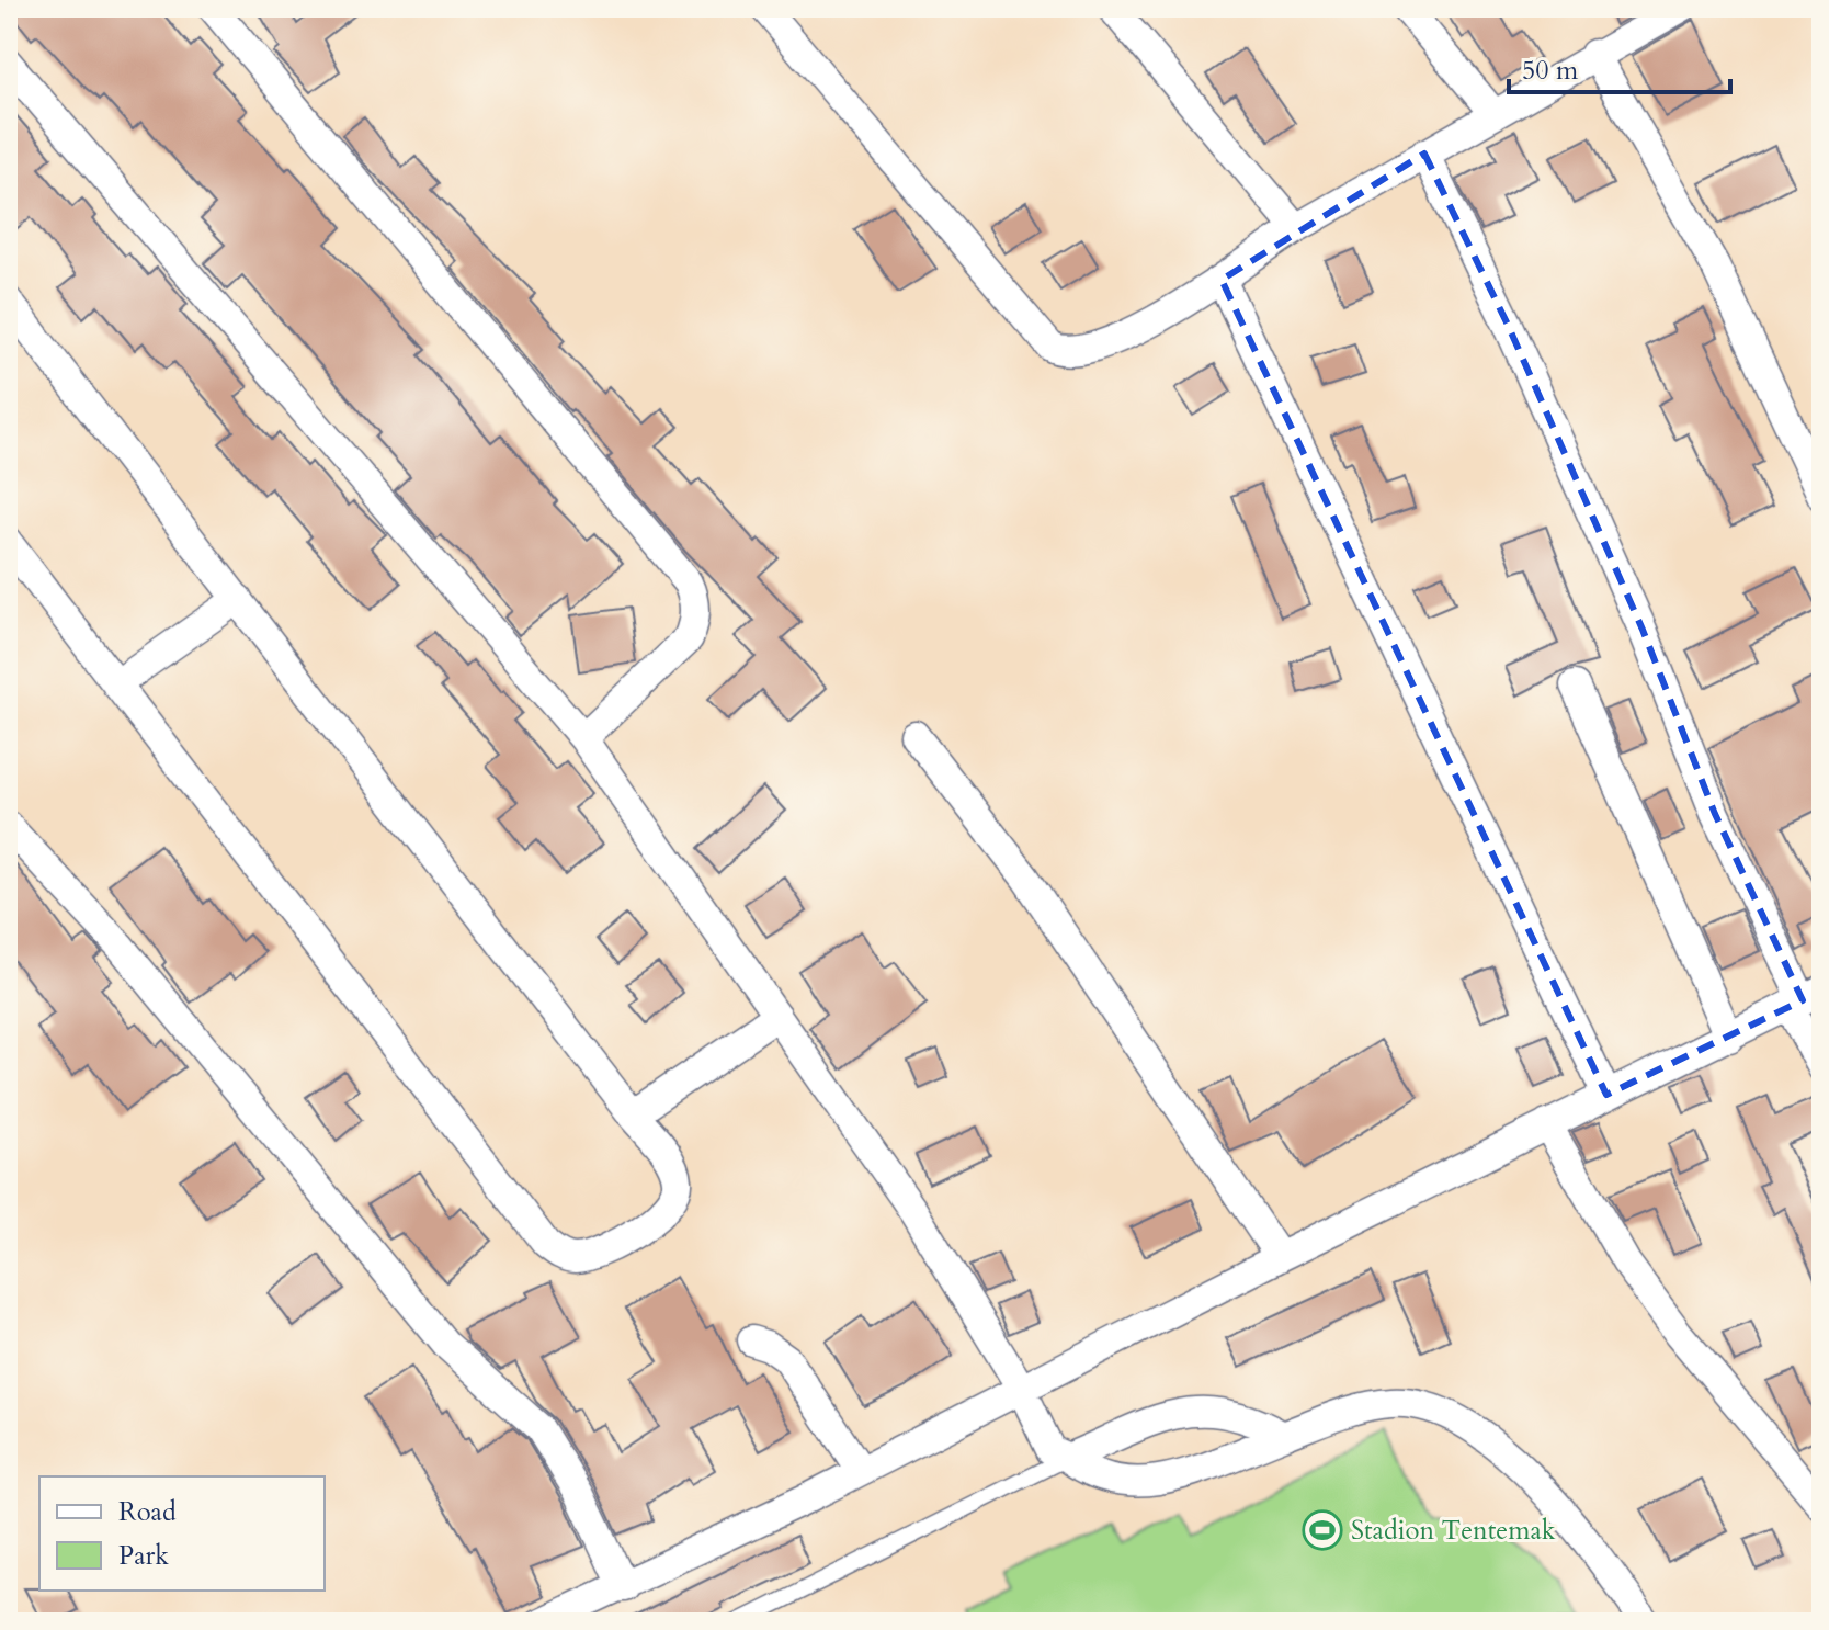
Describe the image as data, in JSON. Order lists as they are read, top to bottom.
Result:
{
  "places": {
    "sports": ["Stadion Tentemak"]
  },
  "legend": ["Road", "Park"],
  "scale_bar": "50 m"
}
